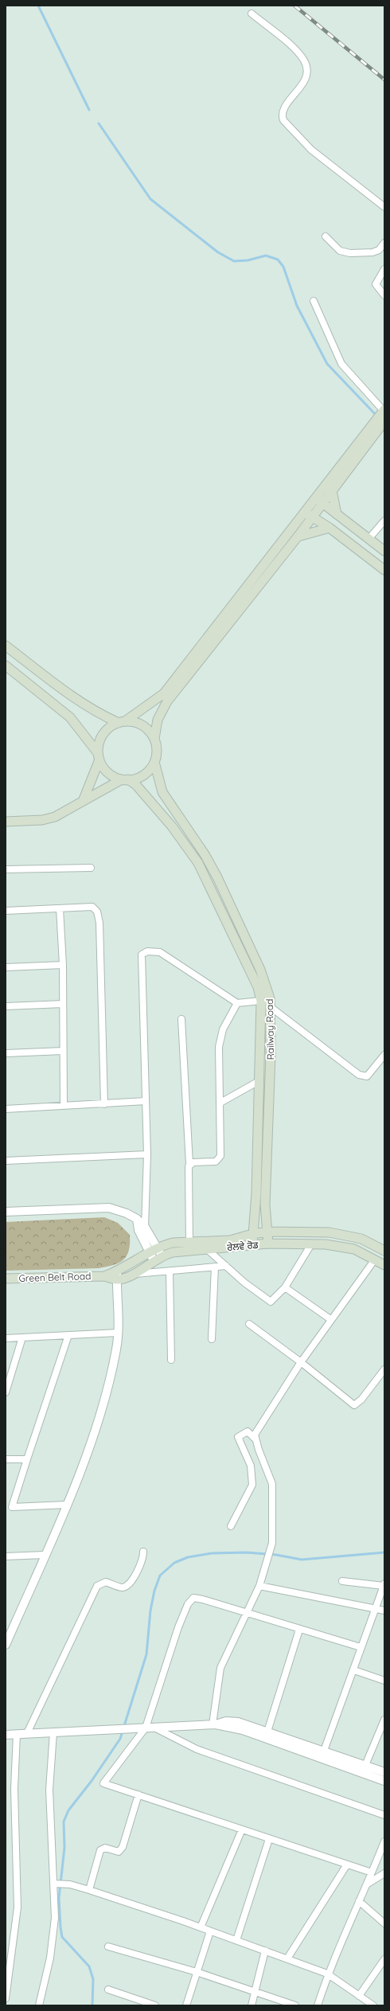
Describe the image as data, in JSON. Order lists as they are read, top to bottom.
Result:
{
  "streets": {
    "main road": ["Railway Road", "ਰੇਲਵੇ ਰੋਡ", "Green Belt Road"]
  },
  "crossings": [
    ["Railway Road", "ਰੇਲਵੇ ਰੋਡ"],
    ["ਰੇਲਵੇ ਰੋਡ", "Green Belt Road"]
  ]
}
